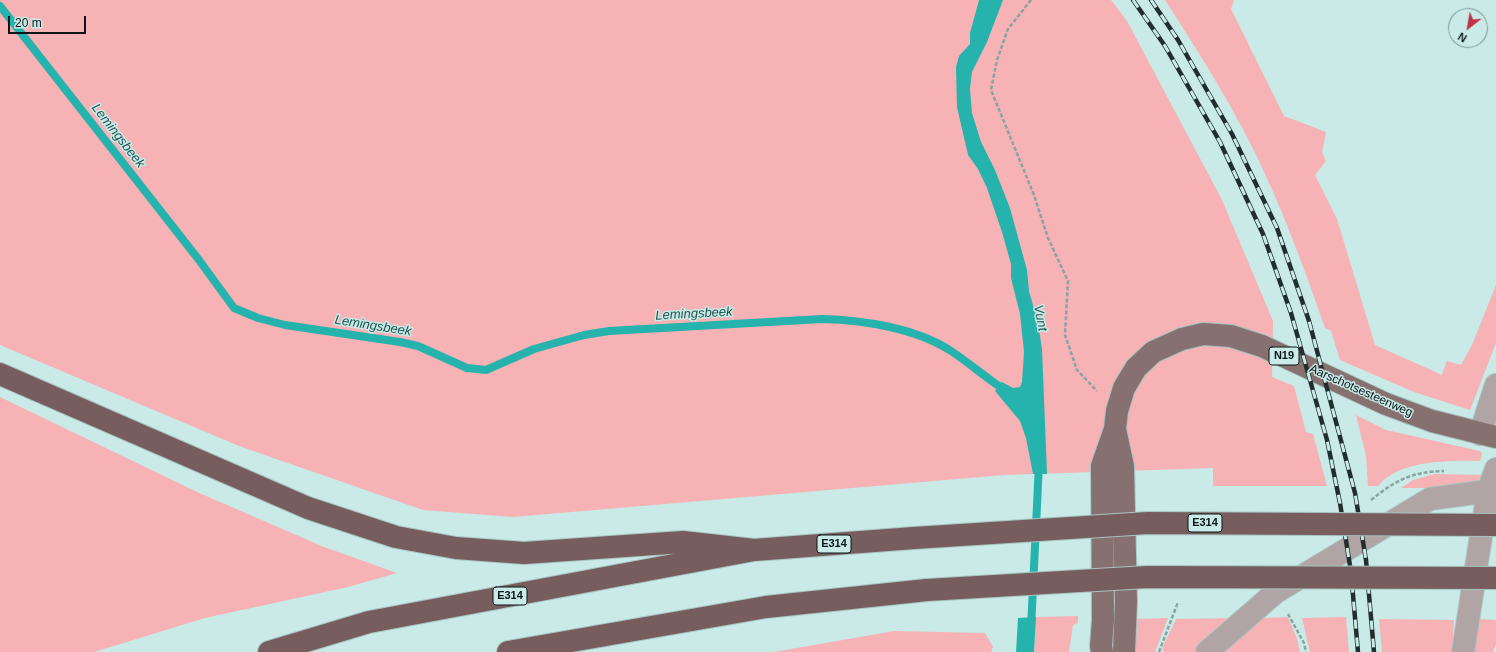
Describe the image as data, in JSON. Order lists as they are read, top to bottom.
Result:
{
  "streets": {
    "highway": ["E314"],
    "main road": ["N19", "Aarschotsesteenweg"]
  },
  "water": ["Lemingsbeek", "Vunt"],
  "scale_bar": "20 m",
  "north": "bottom left"
}
